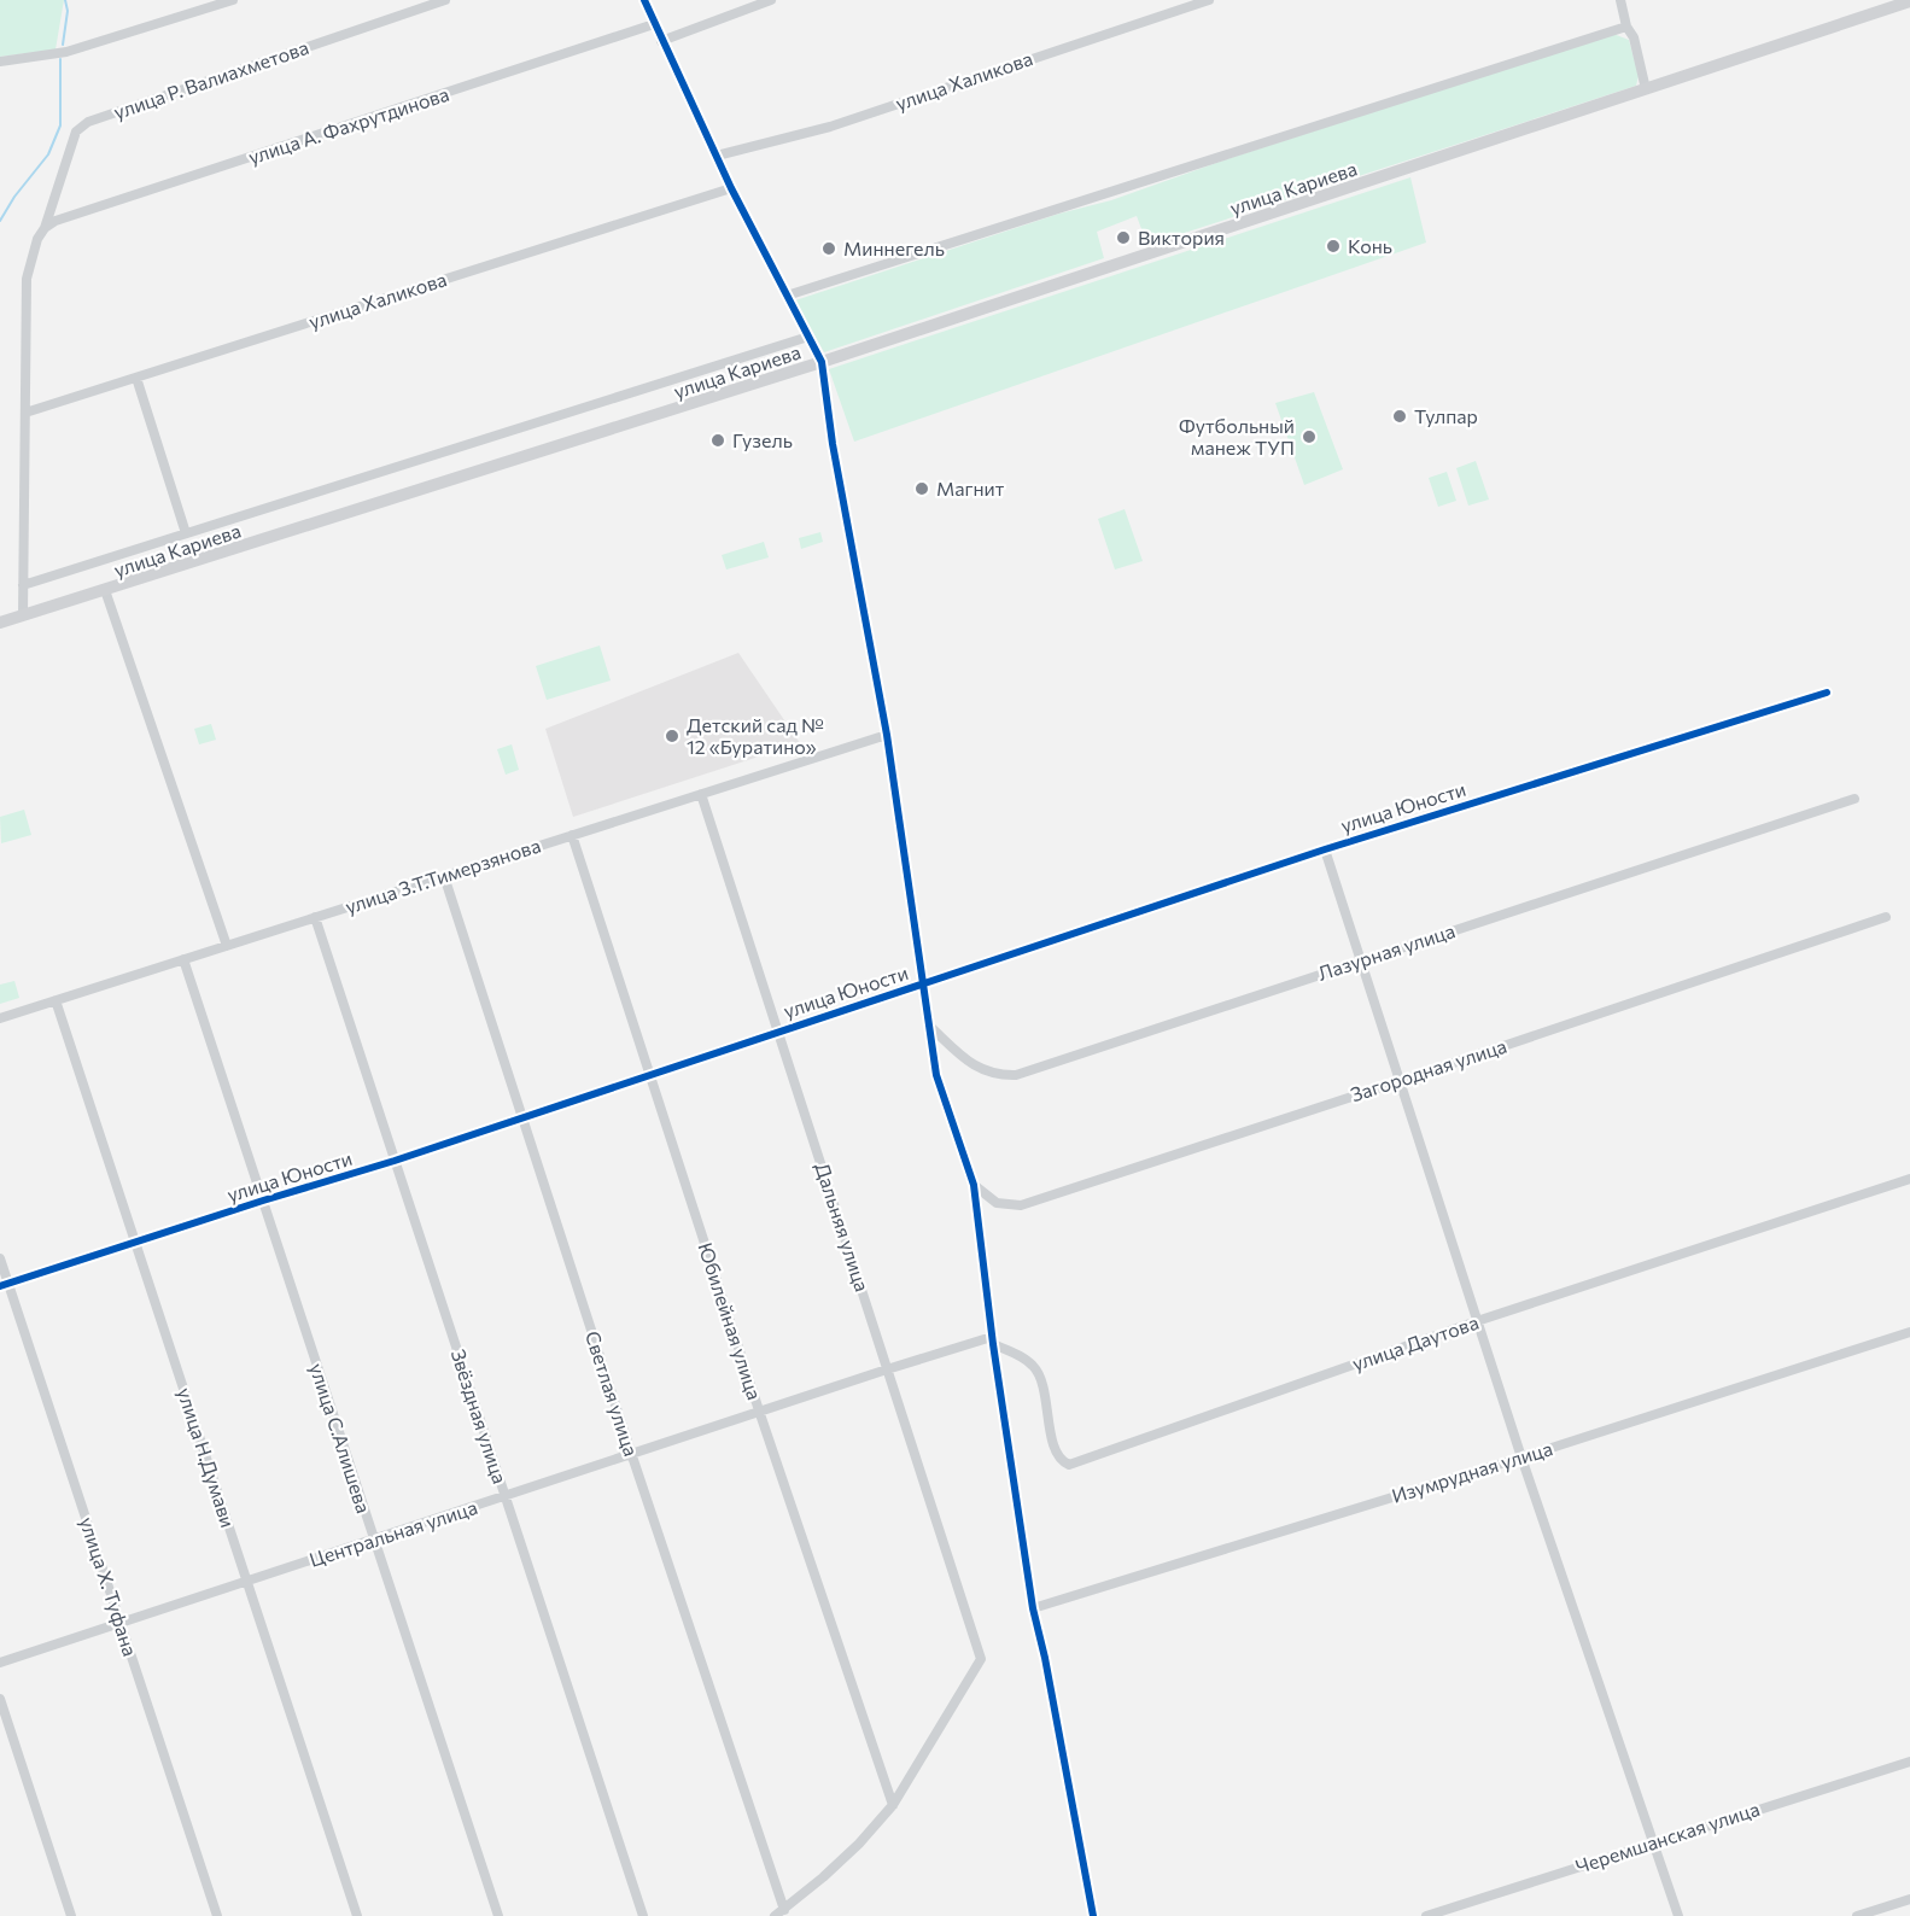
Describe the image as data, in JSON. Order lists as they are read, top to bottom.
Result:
{
  "streets": {
    "main road": ["улица Кариева"],
    "street": [
      "улица Р. Валиахметова",
      "улица Халикова",
      "улица А. Фахрутдинова",
      "улица Юности",
      "улица З.Т.Тимерзянова",
      "Лазурная улица",
      "Загородная улица",
      "Дальняя улица",
      "Юбилейная улица",
      "улица Даутова",
      "Светлая улица",
      "Звёздная улица",
      "улица С.Алишева",
      "улица Н.Думави",
      "Изумрудная улица",
      "Центральная улица",
      "улица Х. Туфана",
      "Черемшанская улица"
    ]
  },
  "crossings": [
    ["улица Р. Валиахметова", "улица А. Фахрутдинова"],
    ["улица Юности", "Дальняя улица"],
    ["улица Юности", "Юбилейная улица"],
    ["улица Юности", "Светлая улица"],
    ["улица Юности", "Звёздная улица"],
    ["улица Юности", "улица С.Алишева"],
    ["улица Юности", "улица Н.Думави"],
    ["улица Юности", "улица Х. Туфана"],
    ["улица З.Т.Тимерзянова", "Дальняя улица"],
    ["улица З.Т.Тимерзянова", "Юбилейная улица"],
    ["улица З.Т.Тимерзянова", "Светлая улица"],
    ["улица З.Т.Тимерзянова", "Звёздная улица"],
    ["улица З.Т.Тимерзянова", "улица С.Алишева"],
    ["улица З.Т.Тимерзянова", "улица Н.Думави"],
    ["Дальняя улица", "Юбилейная улица"],
    ["Дальняя улица", "Центральная улица"],
    ["Юбилейная улица", "Центральная улица"],
    ["улица Даутова", "Центральная улица"],
    ["Светлая улица", "Центральная улица"],
    ["Звёздная улица", "Центральная улица"],
    ["улица С.Алишева", "Центральная улица"],
    ["улица Н.Думави", "Центральная улица"],
    ["Центральная улица", "улица Х. Туфана"]
  ],
  "places": [
    "Виктория",
    "Конь",
    "Миннегель",
    "Тулпар",
    "Футбольный манеж ТУП",
    "Гузель",
    "Магнит",
    "Детский сад № 12 «Буратино»"
  ]
}
